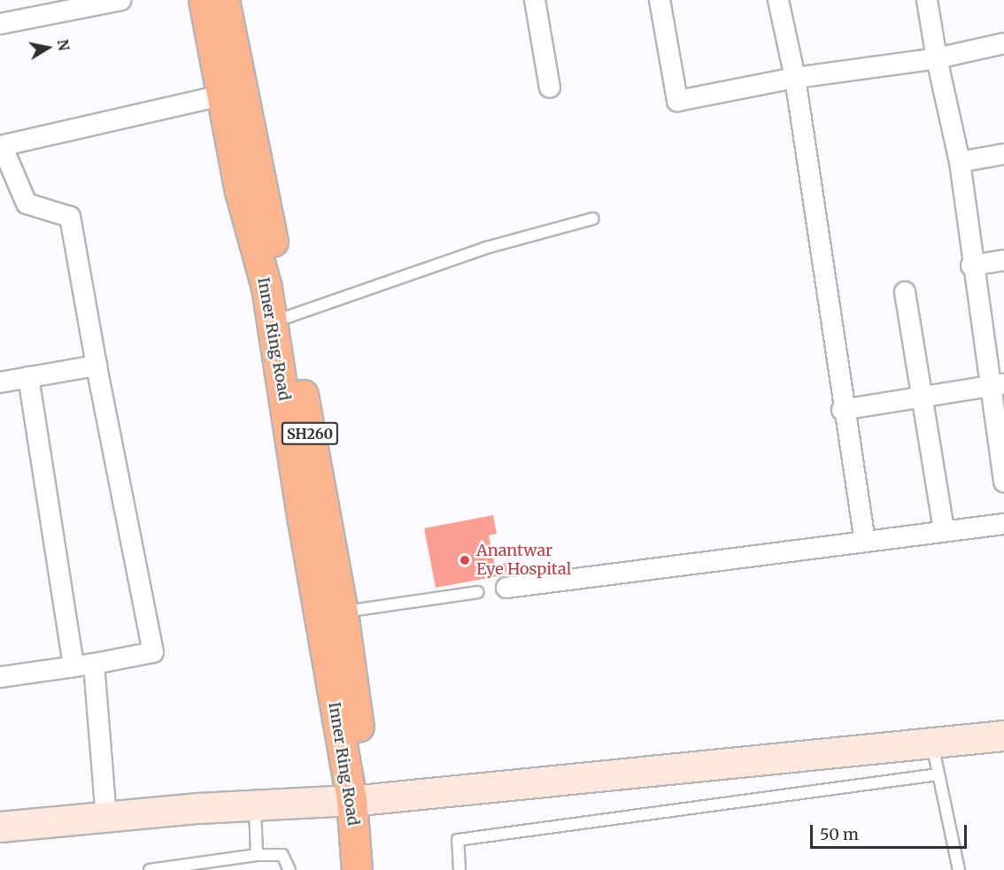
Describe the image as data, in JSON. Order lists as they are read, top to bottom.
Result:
{
  "streets": {
    "highway": ["Inner Ring Road", "SH260"]
  },
  "places": ["Anantwar Eye Hospital"],
  "scale_bar": "50 m",
  "north": "right"
}
